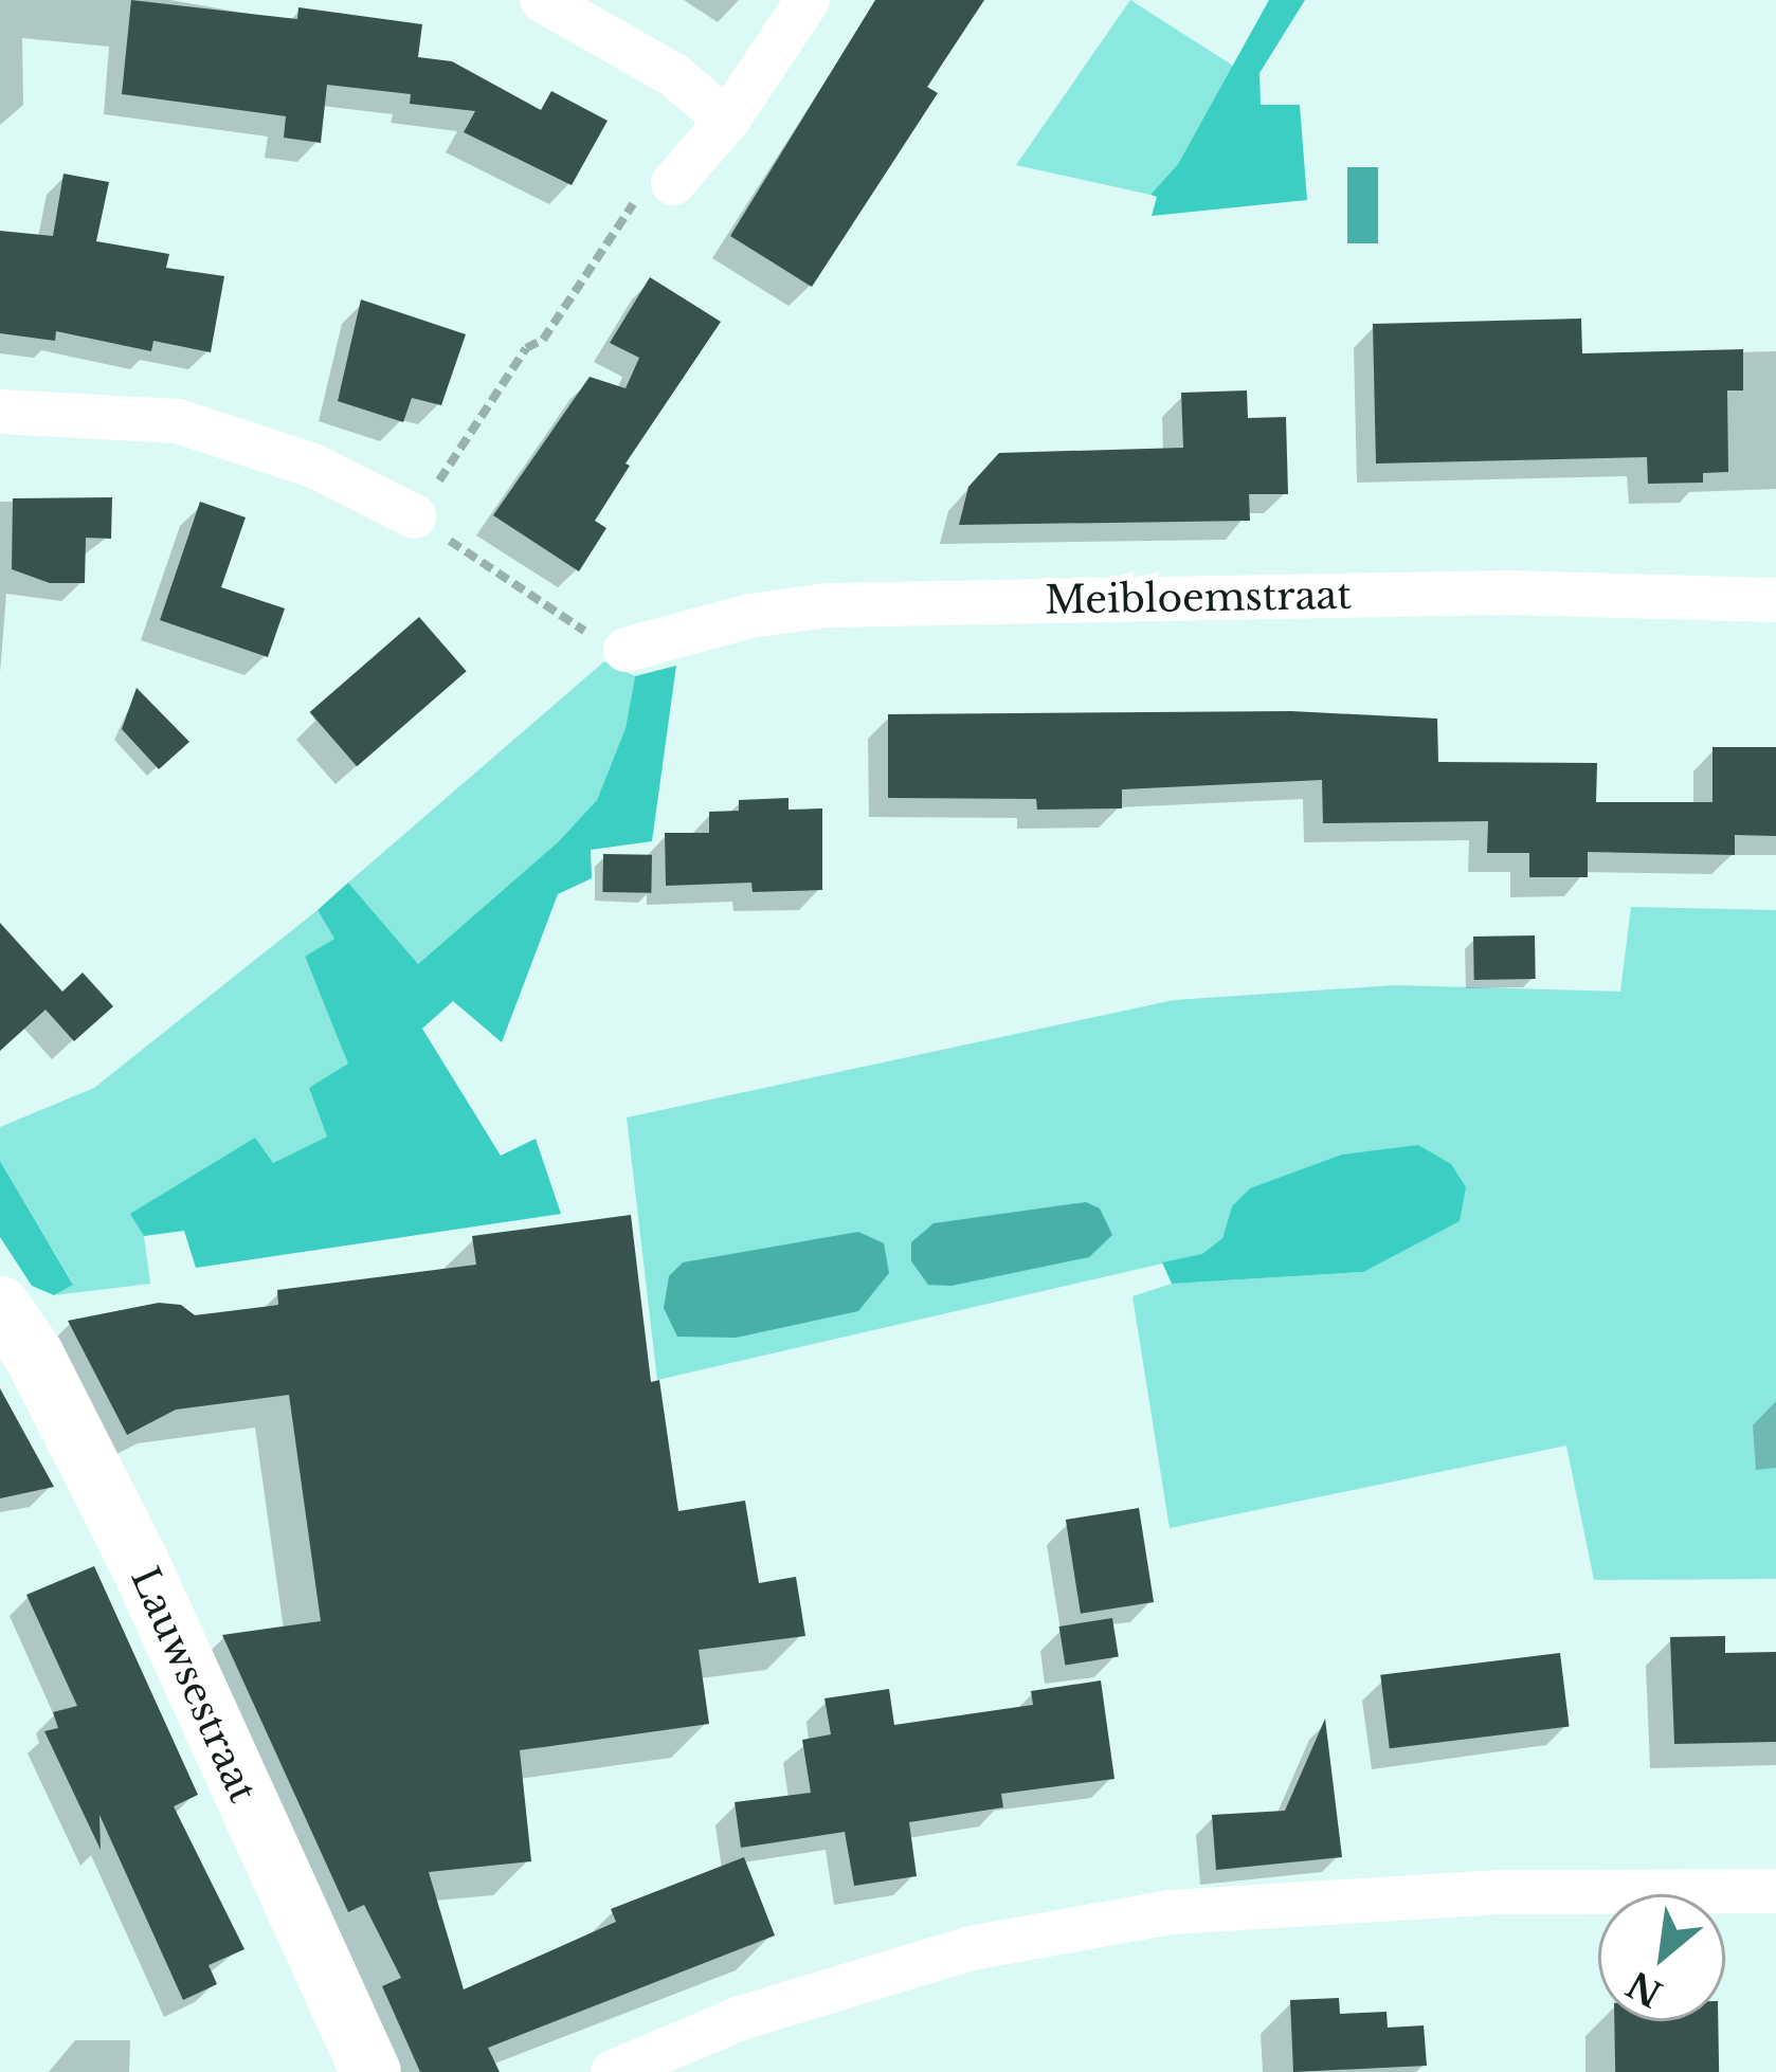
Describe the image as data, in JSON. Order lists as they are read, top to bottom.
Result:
{
  "streets": {
    "street": ["Meibloemstraat", "Lauwsestraat"]
  },
  "north": "bottom left"
}
